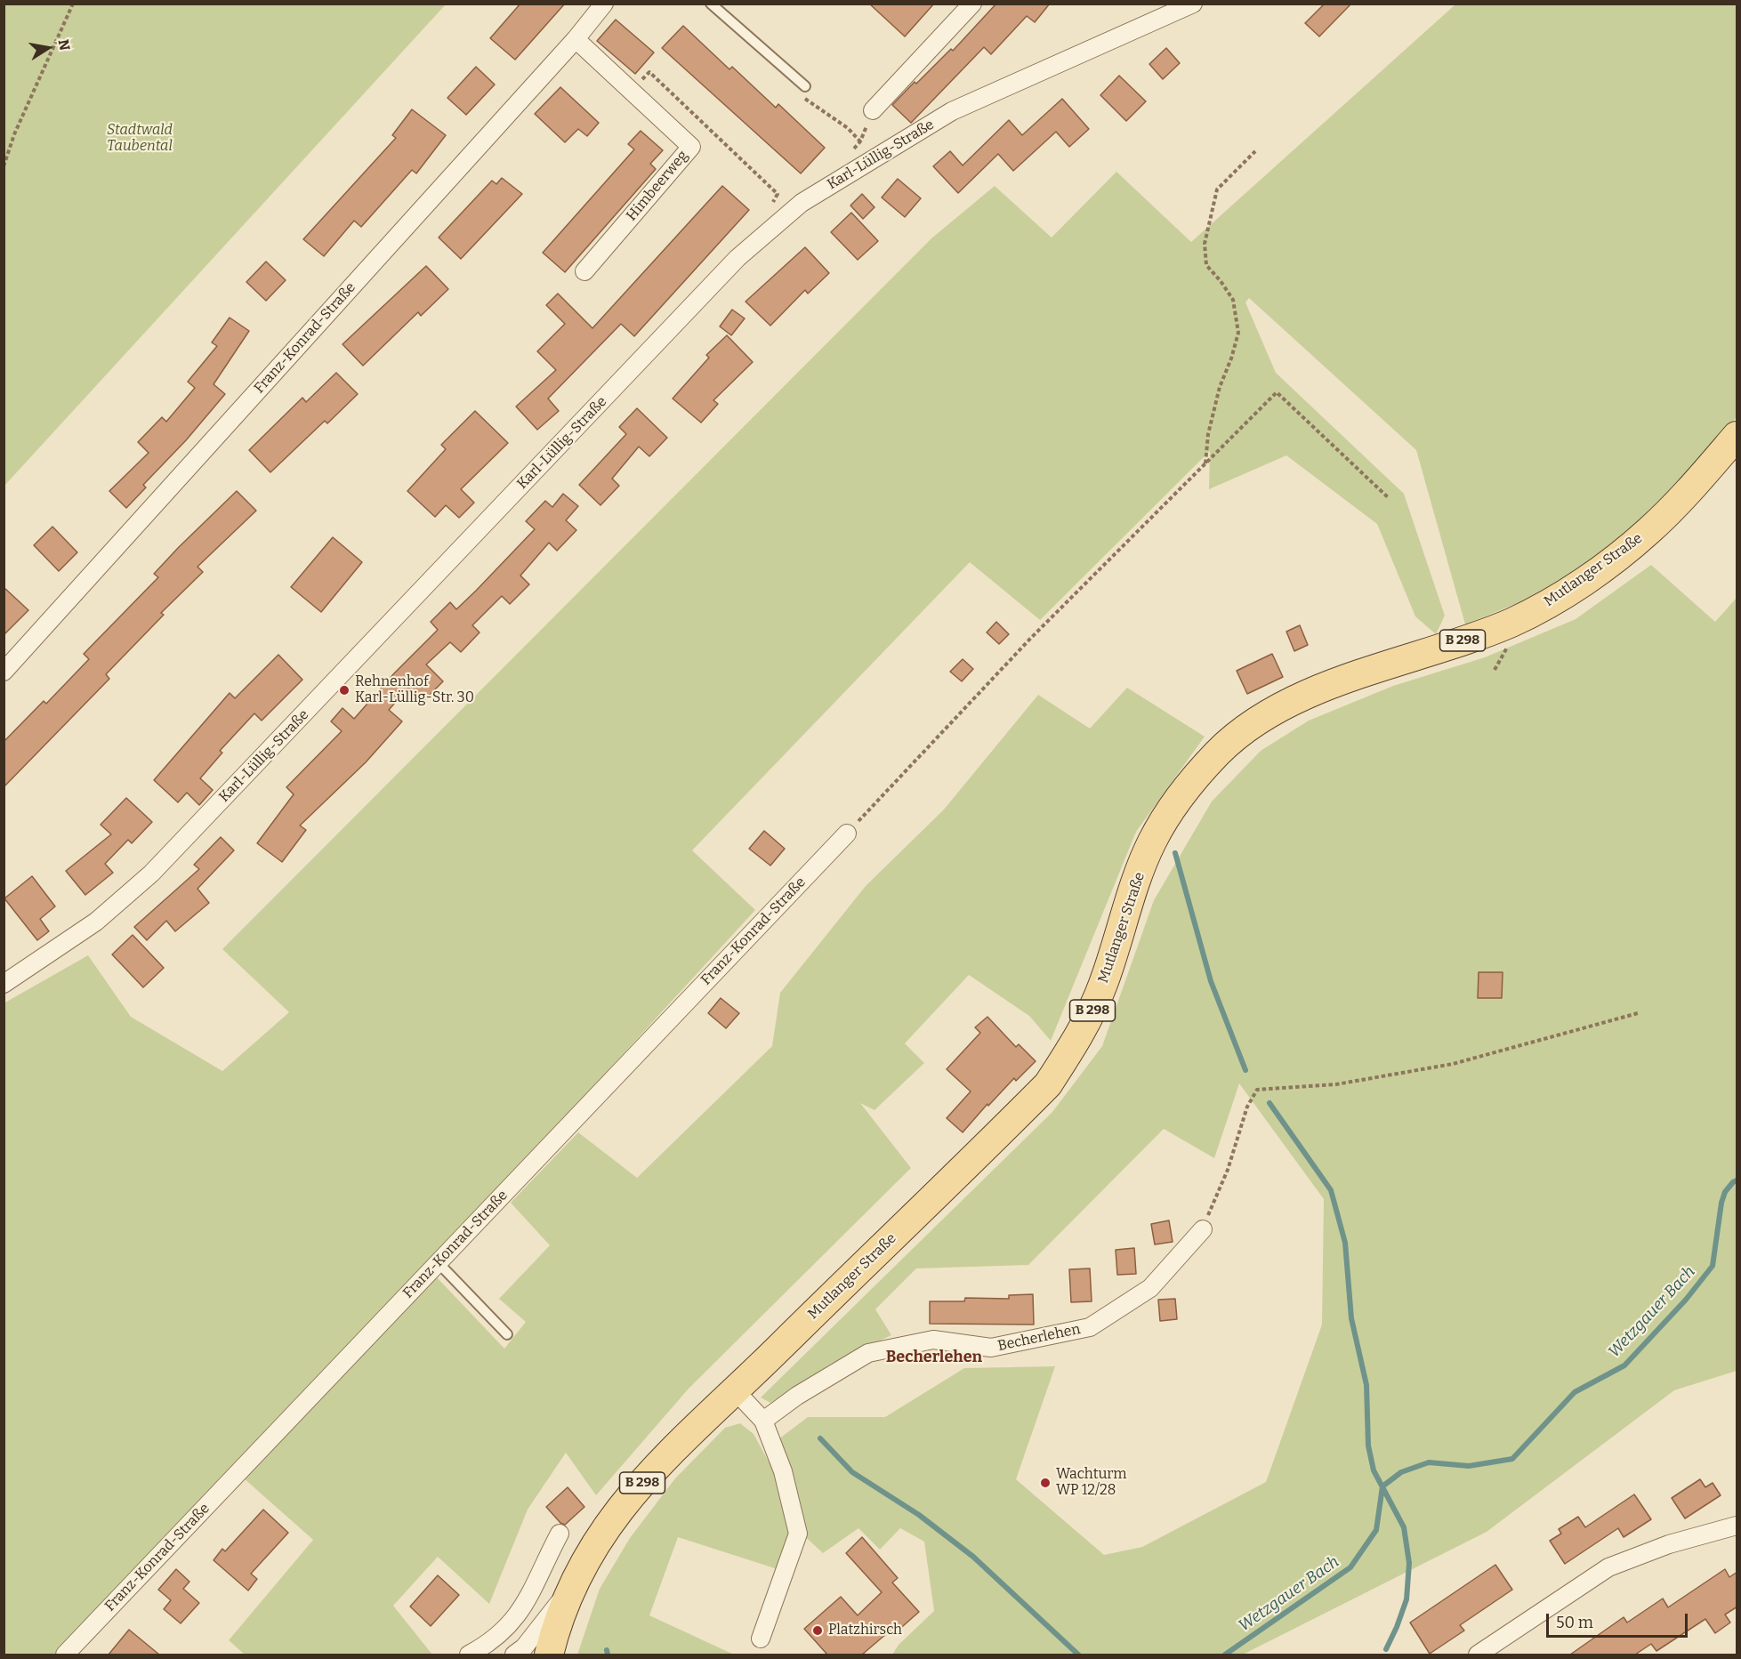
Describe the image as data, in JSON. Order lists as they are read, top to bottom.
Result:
{
  "streets": {
    "main road": ["Mutlanger Straße", "B 298"],
    "street": [
      "Karl-Lüllig-Straße",
      "Himbeerweg",
      "Franz-Konrad-Straße",
      "Becherlehen"
    ]
  },
  "crossings": [
    ["Himbeerweg", "Franz-Konrad-Straße"]
  ],
  "districts": ["Becherlehen"],
  "water": ["Wetzgauer Bach"],
  "parks": ["Stadtwald Taubental"],
  "places": ["Rehnenhof Karl-Lüllig-Str. 30", "Wachturm WP 12/28", "Platzhirsch"],
  "scale_bar": "50 m",
  "north": "right"
}
